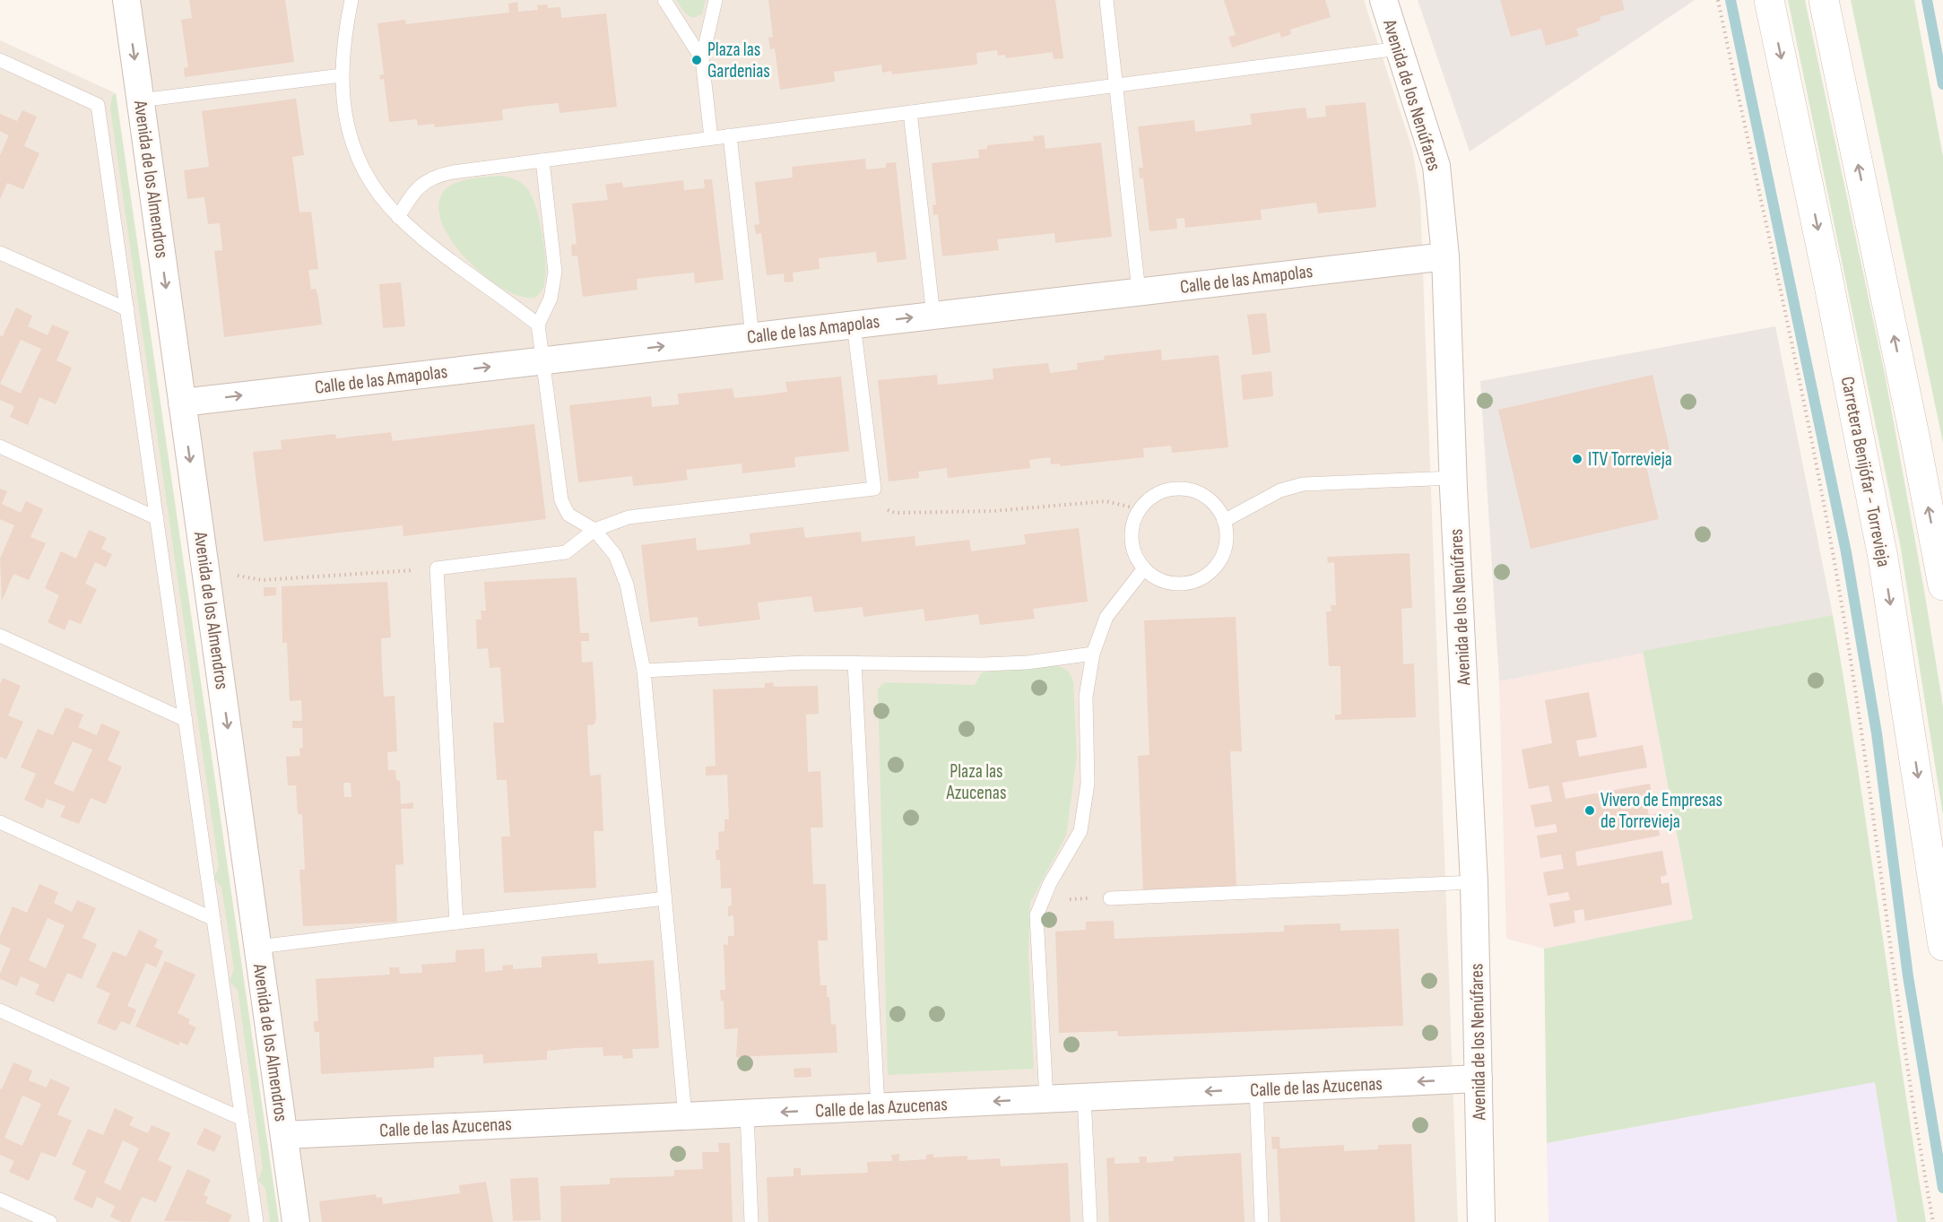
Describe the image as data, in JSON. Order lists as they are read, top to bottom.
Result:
{
  "streets": {
    "main road": ["Carretera Benijófar - Torrevieja"],
    "street": [
      "Avenida de los Nenúfares",
      "Avenida de los Almendros",
      "Calle de las Amapolas",
      "Calle de las Azucenas"
    ]
  },
  "crossings": [
    ["Avenida de los Nenúfares", "Calle de las Amapolas"],
    ["Avenida de los Nenúfares", "Calle de las Azucenas"],
    ["Avenida de los Almendros", "Calle de las Amapolas"],
    ["Avenida de los Almendros", "Calle de las Azucenas"]
  ],
  "one_way": ["Avenida de los Almendros", "Calle de las Amapolas", "Calle de las Azucenas"],
  "parks": ["Plaza las Azucenas"],
  "places": ["Plaza las Gardenias", "ITV Torrevieja", "Vivero de Empresas de Torrevieja"]
}
